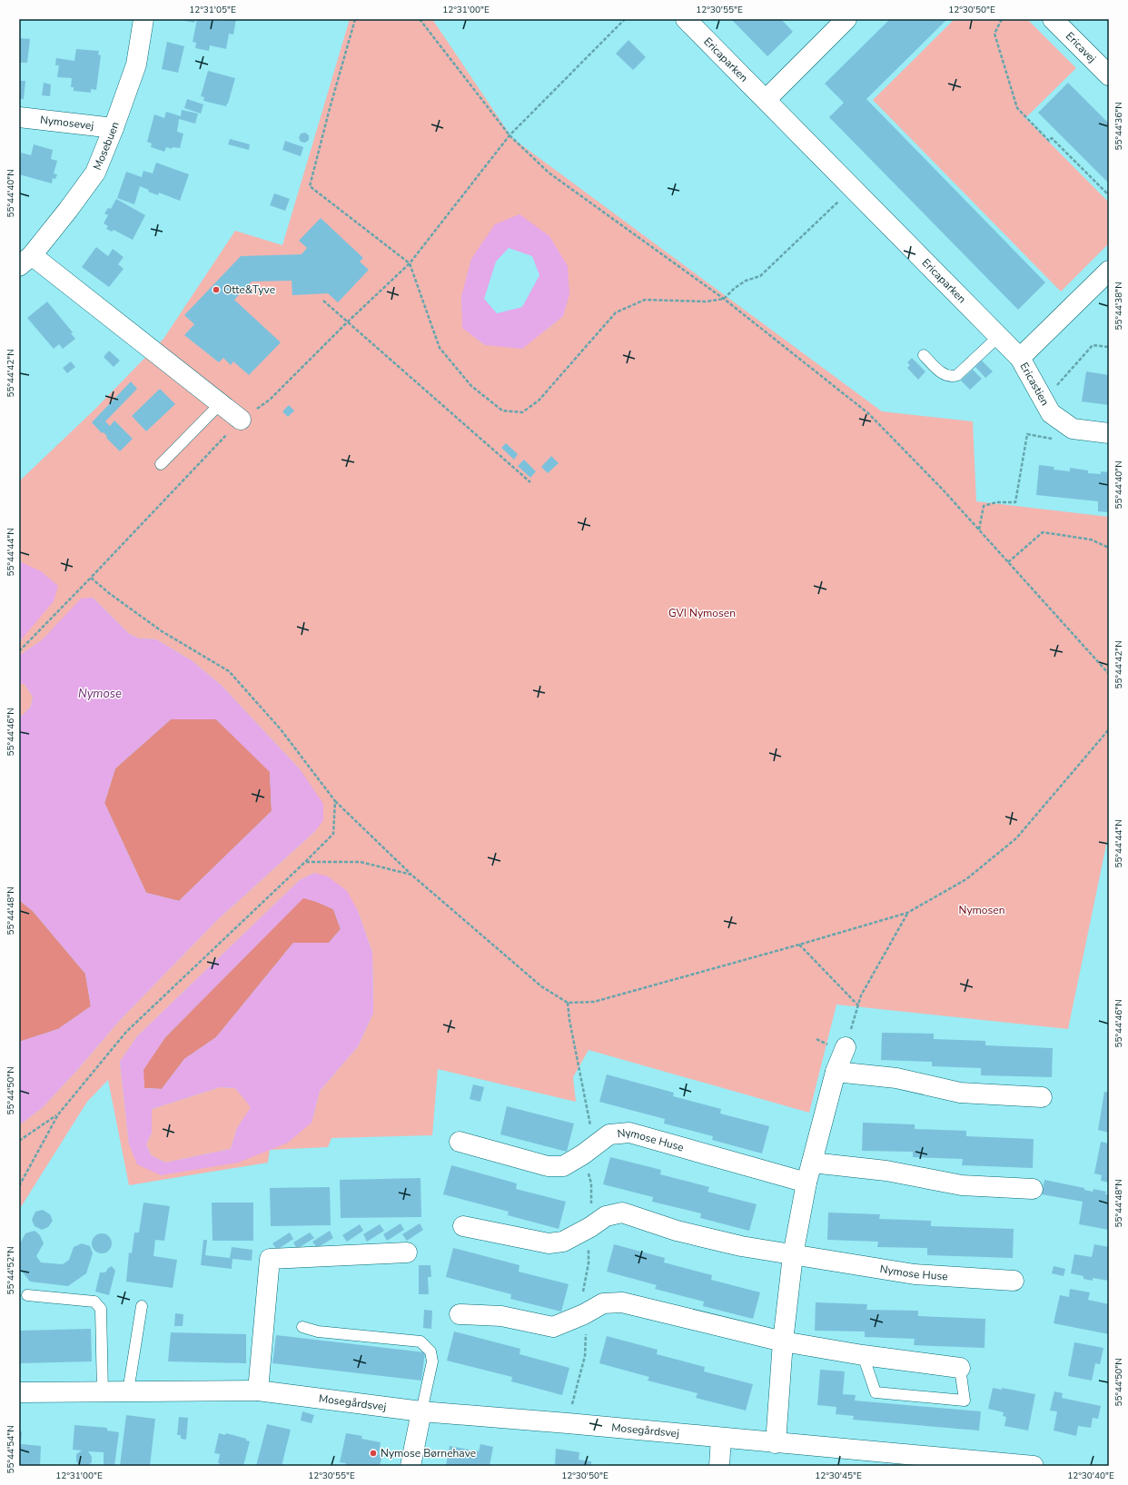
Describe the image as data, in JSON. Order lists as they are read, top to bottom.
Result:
{
  "streets": {
    "street": [
      "Ericavej",
      "Ericaparken",
      "Nymosevej",
      "Mosebuen",
      "Ericastien",
      "Nymose Huse",
      "Mosegårdsvej"
    ]
  },
  "crossings": [
    ["Ericaparken", "Ericastien"],
    ["Nymosevej", "Mosebuen"]
  ],
  "water": ["Nymose"],
  "parks": ["GVI Nymosen", "Nymosen"],
  "places": ["Otte&Tyve", "Nymose Børnehave"],
  "coordinates": [
    "12°31'05\"E",
    "12°31'00\"E",
    "12°30'55\"E",
    "12°30'50\"E",
    "55°44'36\"N",
    "55°44'40\"N",
    "55°44'38\"N",
    "55°44'42\"N",
    "55°44'44\"N",
    "55°44'46\"N",
    "55°44'48\"N",
    "55°44'50\"N",
    "55°44'52\"N",
    "55°44'54\"N",
    "12°30'45\"E",
    "12°30'40\"E"
  ]
}
